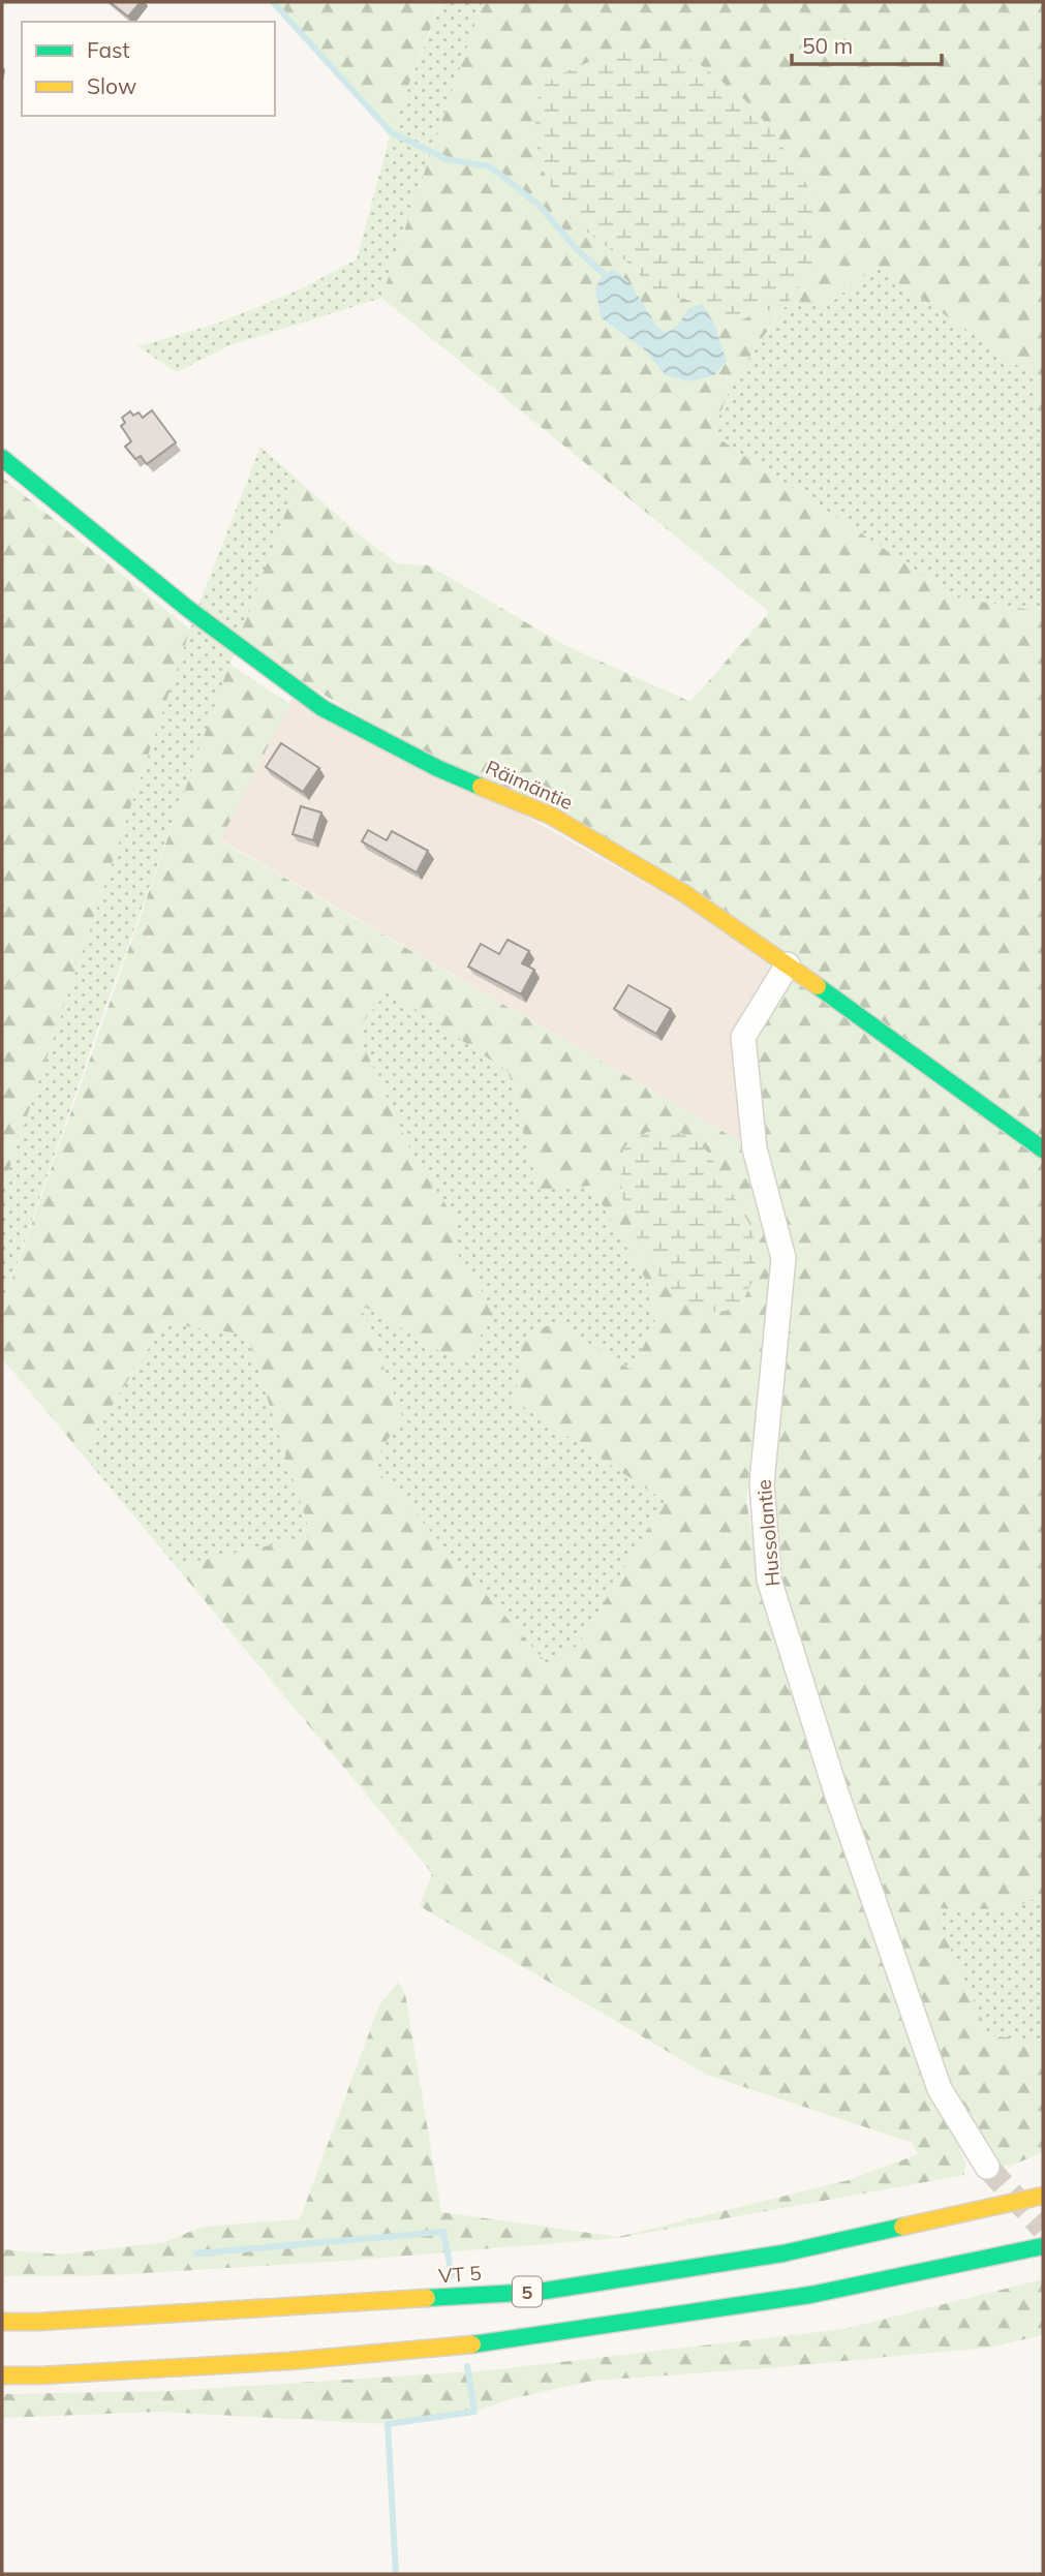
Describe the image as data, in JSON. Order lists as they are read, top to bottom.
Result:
{
  "streets": {
    "main road": ["Räimäntie", "VT 5", "5"],
    "street": ["Hussolantie"]
  },
  "crossings": [
    ["Räimäntie", "Hussolantie"]
  ],
  "legend": ["Fast", "Slow"],
  "scale_bar": "50 m"
}
